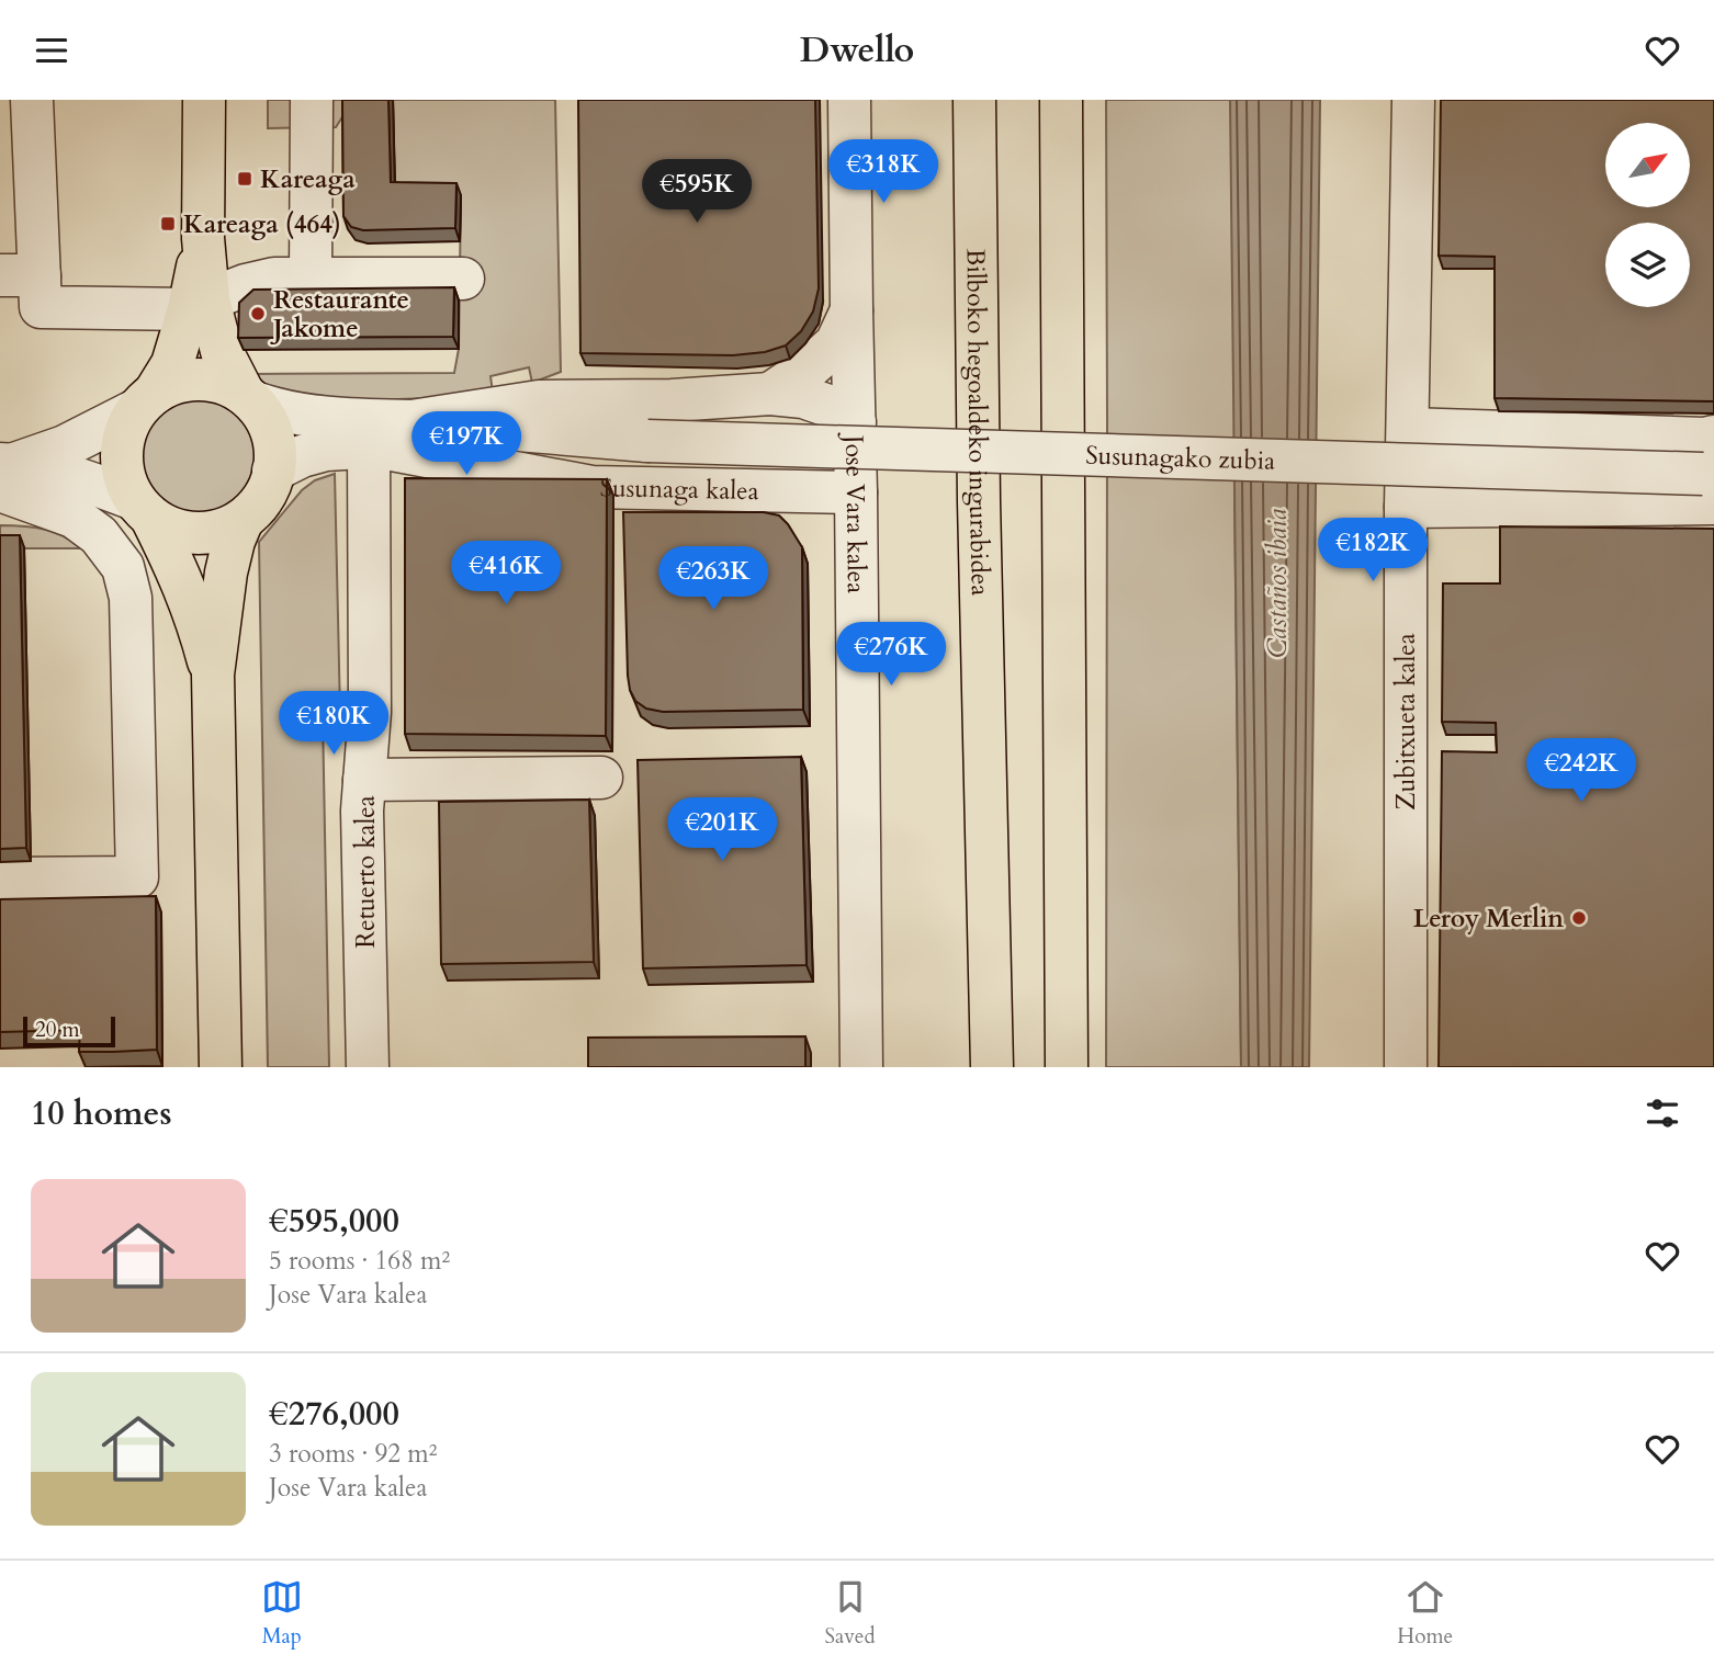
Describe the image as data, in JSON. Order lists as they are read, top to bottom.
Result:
{
  "streets": {
    "main road": ["Bilboko hegoaldeko ingurabidea"],
    "street": [
      "Susunagako zubia",
      "Susunaga kalea",
      "Jose Vara kalea",
      "Zubitxueta kalea",
      "Retuerto kalea"
    ]
  },
  "crossings": [
    ["Susunagako zubia", "Susunaga kalea"],
    ["Susunaga kalea", "Jose Vara kalea"],
    ["Susunaga kalea", "Retuerto kalea"]
  ],
  "water": ["Castaños ibaia"],
  "places": {
    "transit": ["Kareaga", "Kareaga (464)"],
    "other": ["Restaurante Jakome", "Leroy Merlin"]
  },
  "scale_bar": "20 m",
  "north": "top right",
  "page": {
    "header": "Dwello",
    "price": [
      "€318K",
      "€595K",
      "€197K",
      "€182K",
      "€416K",
      "€263K",
      "€276K",
      "€180K",
      "€242K",
      "€201K"
    ],
    "scale": "20 m",
    "heading": "10 homes",
    "list": [
      {
        "name": "€595,000",
        "note": "5 rooms · 168 m² · Jose Vara kalea"
      },
      {
        "name": "€276,000",
        "note": "3 rooms · 92 m² · Jose Vara kalea"
      }
    ],
    "tabs": ["Map", "Saved", "Home"]
  }
}
